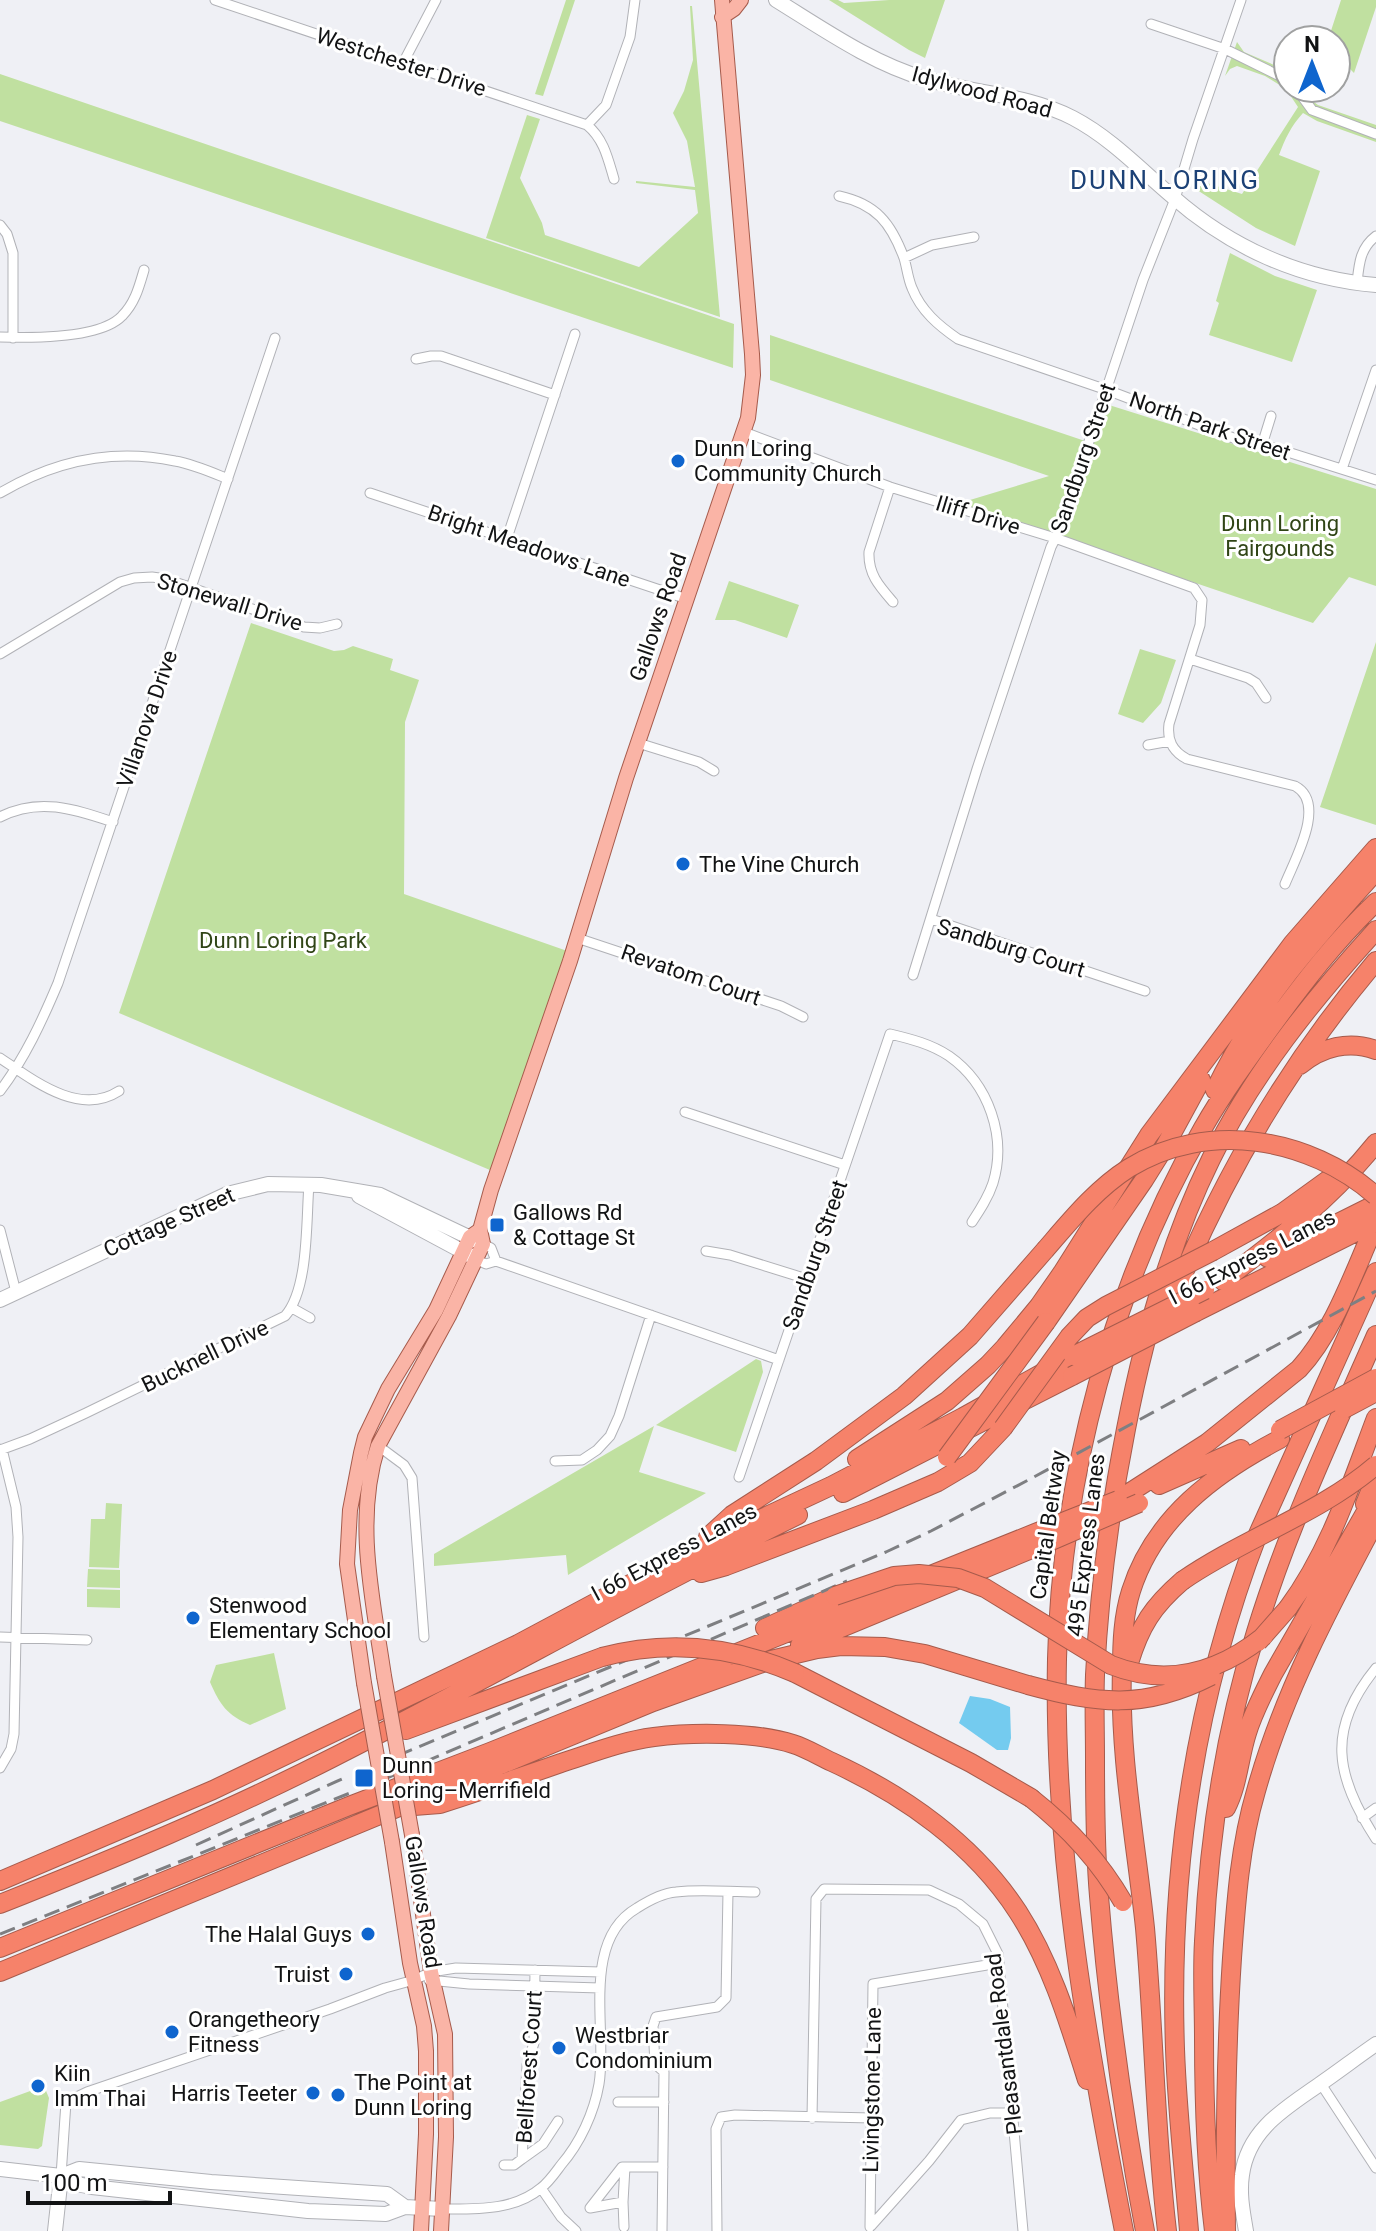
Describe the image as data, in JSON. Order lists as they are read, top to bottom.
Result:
{
  "streets": {
    "highway": ["I 66 Express Lanes", "Capital Beltway", "495 Express Lanes"],
    "main road": ["Idylwood Road", "Gallows Road", "Cottage Street"],
    "street": [
      "Westchester Drive",
      "North Park Street",
      "Sandburg Street",
      "Iliff Drive",
      "Bright Meadows Lane",
      "Stonewall Drive",
      "Villanova Drive",
      "Sandburg Court",
      "Revatom Court",
      "Bucknell Drive",
      "Pleasantdale Road",
      "Bellforest Court",
      "Livingstone Lane"
    ]
  },
  "crossings": [
    ["Idylwood Road", "Sandburg Street"],
    ["North Park Street", "Sandburg Street"],
    ["Sandburg Street", "Iliff Drive"],
    ["Sandburg Street", "Sandburg Court"],
    ["Sandburg Street", "Cottage Street"],
    ["Iliff Drive", "Gallows Road"],
    ["Bright Meadows Lane", "Gallows Road"],
    ["Stonewall Drive", "Villanova Drive"],
    ["Gallows Road", "Revatom Court"],
    ["Gallows Road", "Cottage Street"],
    ["Cottage Street", "Bucknell Drive"],
    ["Pleasantdale Road", "Livingstone Lane"]
  ],
  "districts": ["DUNN LORING"],
  "parks": ["Dunn Loring Fairgounds", "Dunn Loring Park"],
  "places": {
    "other": [
      "Dunn Loring Community Church",
      "The Vine Church",
      "Stenwood Elementary School",
      "The Halal Guys",
      "Truist",
      "Orangetheory Fitness",
      "Westbriar Condominium",
      "Kiin Imm Thai",
      "Harris Teeter",
      "The Point at Dunn Loring"
    ],
    "transit": ["Gallows Rd & Cottage St", "Dunn Loring–Merrifield"]
  },
  "scale_bar": "100 m",
  "north": "top"
}
